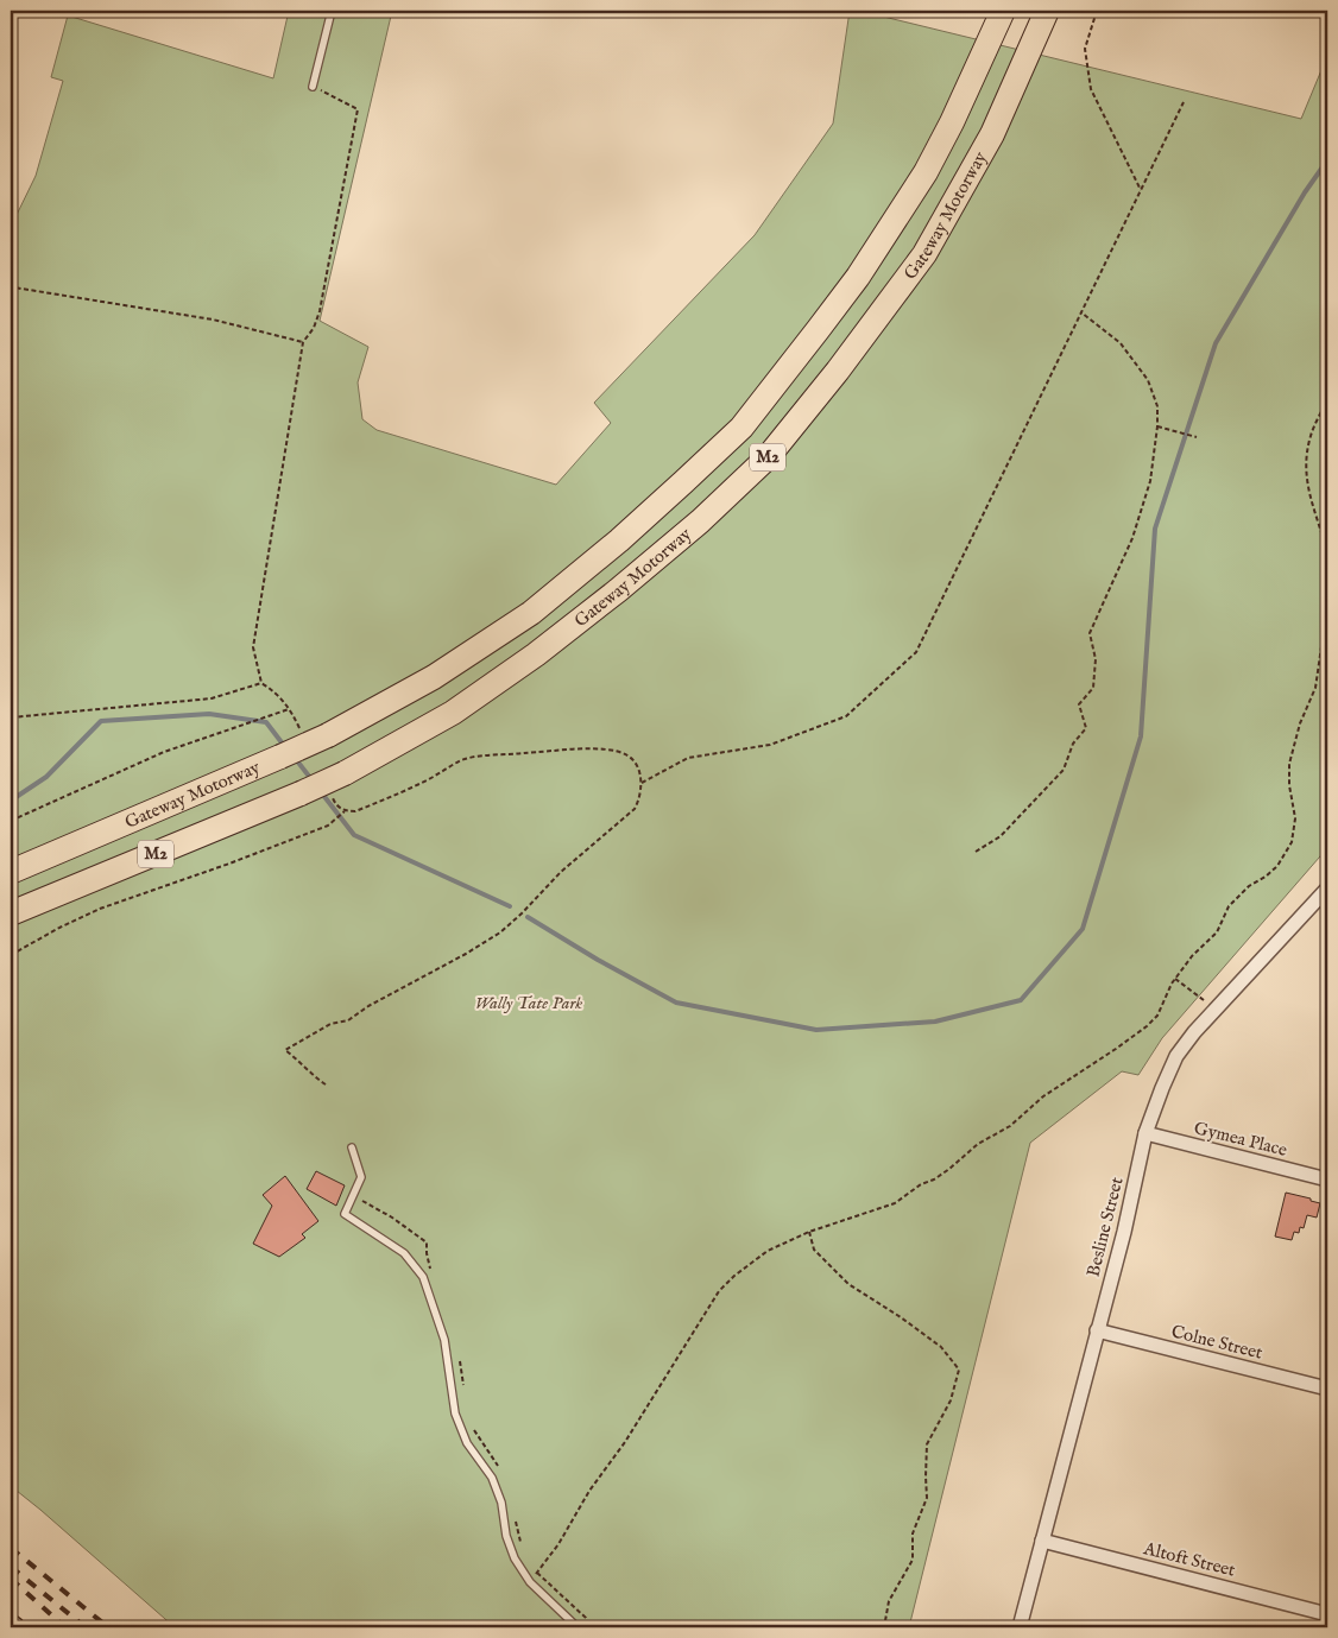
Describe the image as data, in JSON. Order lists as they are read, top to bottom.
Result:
{
  "streets": {
    "highway": ["Gateway Motorway", "M2"],
    "street": [
      "Gymea Place",
      "Besline Street",
      "Colne Street",
      "Altoft Street"
    ]
  },
  "crossings": [
    ["Gymea Place", "Besline Street"],
    ["Besline Street", "Colne Street"],
    ["Besline Street", "Altoft Street"]
  ],
  "parks": ["Wally Tate Park"]
}
